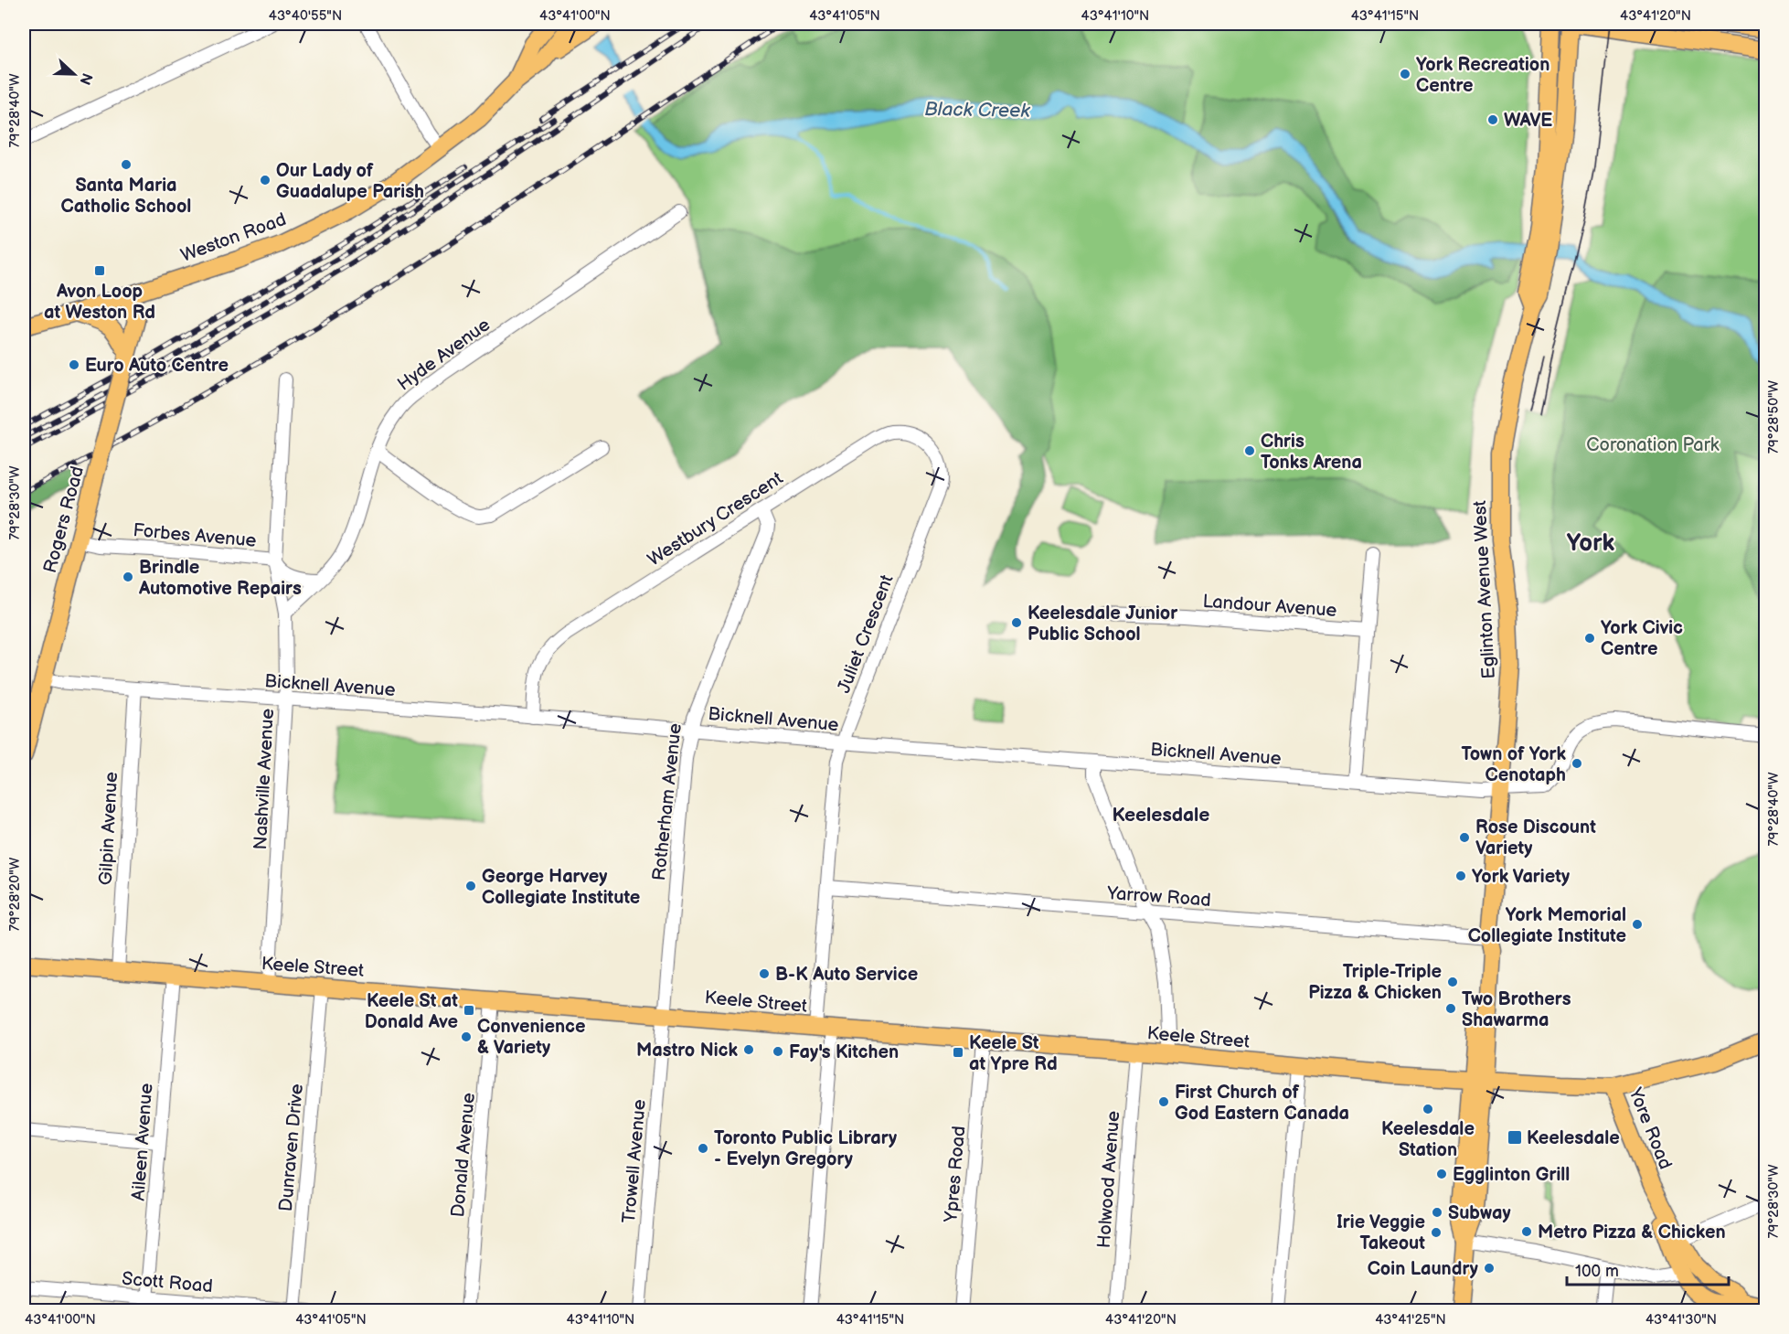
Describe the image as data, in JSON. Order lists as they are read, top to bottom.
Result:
{
  "streets": {
    "main road": [
      "Weston Road",
      "Rogers Road",
      "Eglinton Avenue West",
      "Keele Street",
      "Yore Road"
    ],
    "street": [
      "Hyde Avenue",
      "Westbury Crescent",
      "Forbes Avenue",
      "Landour Avenue",
      "Juliet Crescent",
      "Bicknell Avenue",
      "Nashville Avenue",
      "Rotherham Avenue",
      "Gilpin Avenue",
      "Yarrow Road",
      "Aileen Avenue",
      "Dunraven Drive",
      "Donald Avenue",
      "Trowell Avenue",
      "Ypres Road",
      "Holwood Avenue",
      "Scott Road"
    ]
  },
  "crossings": [
    ["Weston Road", "Rogers Road"],
    ["Hyde Avenue", "Nashville Avenue"],
    ["Westbury Crescent", "Juliet Crescent"],
    ["Westbury Crescent", "Bicknell Avenue"],
    ["Westbury Crescent", "Rotherham Avenue"],
    ["Rogers Road", "Forbes Avenue"],
    ["Rogers Road", "Bicknell Avenue"],
    ["Forbes Avenue", "Nashville Avenue"],
    ["Eglinton Avenue West", "Bicknell Avenue"],
    ["Eglinton Avenue West", "Yarrow Road"],
    ["Eglinton Avenue West", "Keele Street"],
    ["Juliet Crescent", "Bicknell Avenue"],
    ["Juliet Crescent", "Yarrow Road"],
    ["Juliet Crescent", "Keele Street"],
    ["Bicknell Avenue", "Nashville Avenue"],
    ["Bicknell Avenue", "Rotherham Avenue"],
    ["Bicknell Avenue", "Gilpin Avenue"],
    ["Nashville Avenue", "Keele Street"],
    ["Rotherham Avenue", "Keele Street"],
    ["Rotherham Avenue", "Trowell Avenue"],
    ["Gilpin Avenue", "Keele Street"],
    ["Keele Street", "Yore Road"],
    ["Keele Street", "Aileen Avenue"],
    ["Keele Street", "Dunraven Drive"],
    ["Keele Street", "Donald Avenue"],
    ["Keele Street", "Trowell Avenue"],
    ["Keele Street", "Ypres Road"],
    ["Keele Street", "Holwood Avenue"],
    ["Aileen Avenue", "Scott Road"],
    ["Dunraven Drive", "Scott Road"]
  ],
  "districts": ["York", "Keelesdale"],
  "water": ["Black Creek"],
  "parks": ["Coronation Park"],
  "places": {
    "other": [
      "York Recreation Centre",
      "WAVE",
      "Santa Maria Catholic School",
      "Our Lady of Guadalupe Parish",
      "Euro Auto Centre",
      "Chris Tonks Arena",
      "Brindle Automotive Repairs",
      "Keelesdale Junior Public School",
      "York Civic Centre",
      "Town of York Cenotaph",
      "Rose Discount Variety",
      "York Variety",
      "George Harvey Collegiate Institute",
      "York Memorial Collegiate Institute",
      "B-K Auto Service",
      "Triple-Triple Pizza & Chicken",
      "Two Brothers Shawarma",
      "Convenience & Variety",
      "Mastro Nick",
      "Fay's Kitchen",
      "First Church of God Eastern Canada",
      "Keelesdale Station",
      "Toronto Public Library - Evelyn Gregory",
      "Egglinton Grill",
      "Subway",
      "Metro Pizza & Chicken",
      "Irie Veggie Takeout",
      "Coin Laundry"
    ],
    "transit": [
      "Avon Loop at Weston Rd",
      "Keele St at Donald Ave",
      "Keele St at Ypre Rd",
      "Keelesdale"
    ]
  },
  "scale_bar": "100 m",
  "north": "right",
  "coordinates": [
    "43°40'55\"N",
    "43°41'00\"N",
    "43°41'05\"N",
    "43°41'10\"N",
    "43°41'15\"N",
    "43°41'20\"N",
    "79°28'40\"W",
    "79°28'50\"W",
    "79°28'30\"W",
    "79°28'20\"W",
    "43°41'25\"N",
    "43°41'30\"N"
  ]
}
